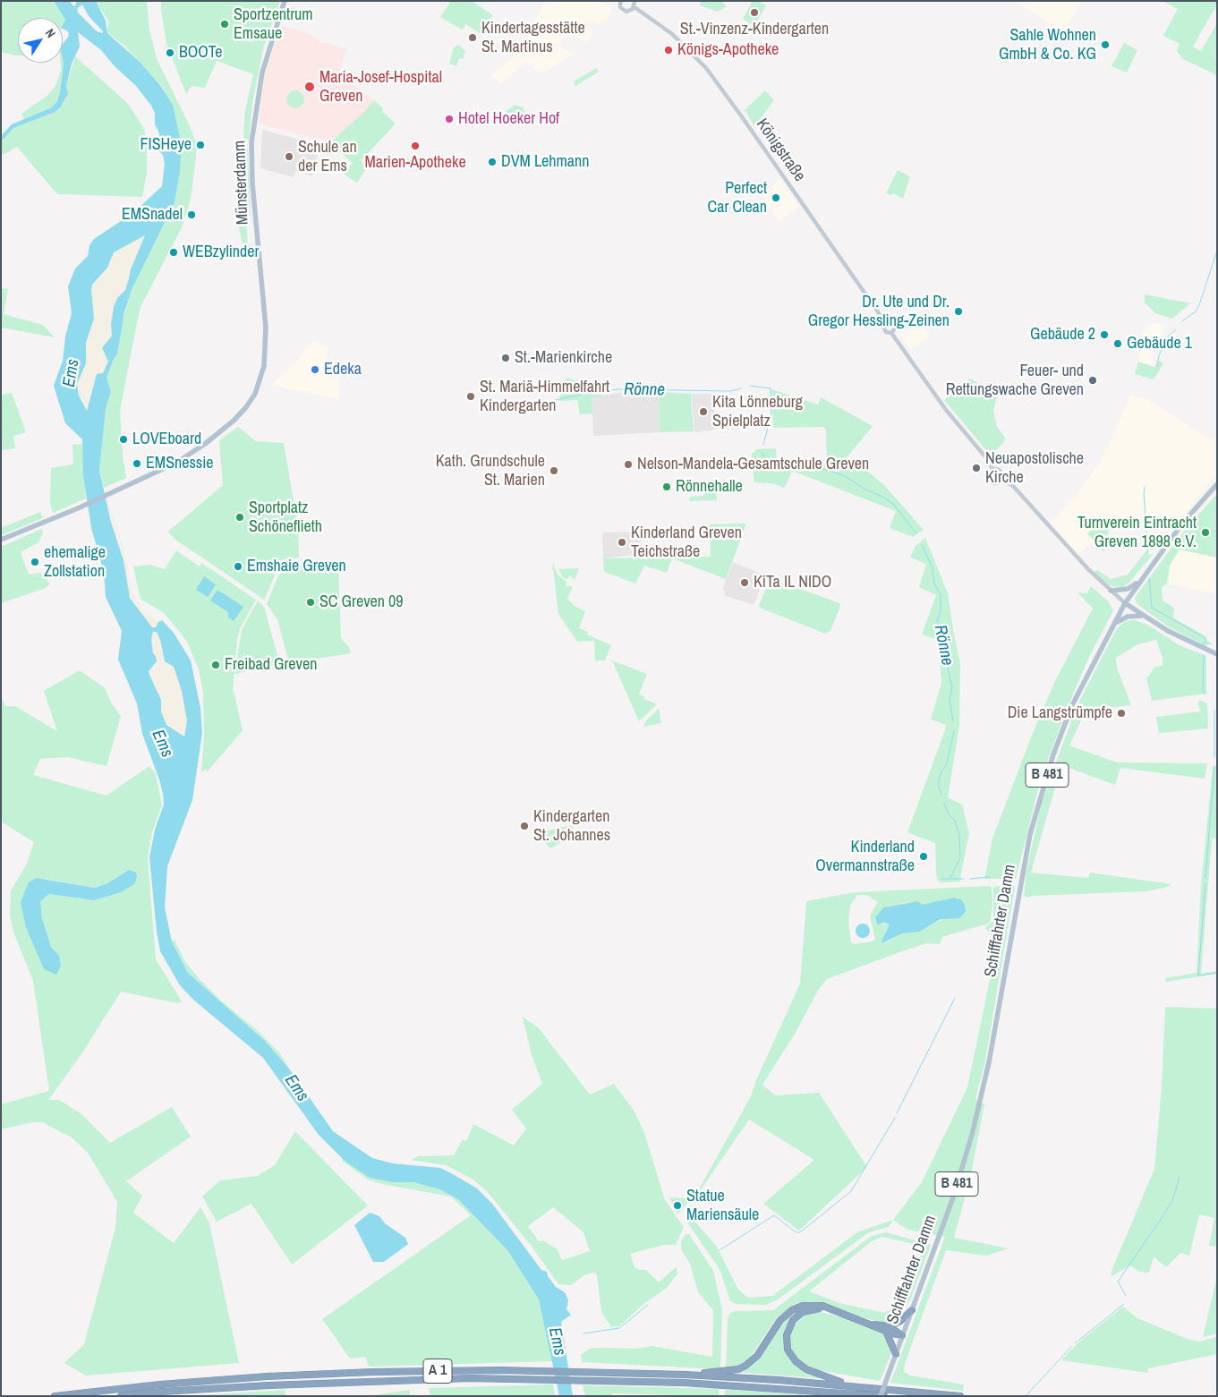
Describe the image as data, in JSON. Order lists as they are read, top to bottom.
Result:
{
  "streets": {
    "highway": ["A 1"],
    "main road": ["Münsterdamm", "B 481", "Schifffahrter Damm"],
    "street": ["Königstraße"]
  },
  "crossings": [
    ["Königstraße", "B 481"],
    ["Königstraße", "Schifffahrter Damm"],
    ["B 481", "Schifffahrter Damm"]
  ],
  "water": ["Ems", "Rönne"],
  "places": [
    "St.-Vinzenz-Kindergarten",
    "Sportzentrum Emsaue",
    "Kindertagesstätte St. Martinus",
    "Sahle Wohnen GmbH & Co. KG",
    "Königs-Apotheke",
    "BOOTe",
    "Maria-Josef-Hospital Greven",
    "Hotel Hoeker Hof",
    "FISHeye",
    "Marien-Apotheke",
    "Schule an der Ems",
    "DVM Lehmann",
    "Perfect Car Clean",
    "EMSnadel",
    "WEBzylinder",
    "Dr. Ute und Dr. Gregor Hessling-Zeinen",
    "Gebäude 2",
    "Gebäude 1",
    "St.-Marienkirche",
    "Edeka",
    "Feuer- und Rettungswache Greven",
    "St. Mariä-Himmelfahrt Kindergarten",
    "Kita Lönneburg Spielplatz",
    "LOVEboard",
    "EMSnessie",
    "Nelson-Mandela-Gesamtschule Greven",
    "Neuapostolische Kirche",
    "Kath. Grundschule St. Marien",
    "Rönnehalle",
    "Sportplatz Schöneflieth",
    "Turnverein Eintracht Greven 1898 e.V.",
    "Kinderland Greven Teichstraße",
    "ehemalige Zollstation",
    "Emshaie Greven",
    "KiTa IL NIDO",
    "SC Greven 09",
    "Freibad Greven",
    "Die Langstrümpfe",
    "Kindergarten St. Johannes",
    "Kinderland Overmannstraße",
    "Statue Mariensäule"
  ],
  "north": "top right"
}
